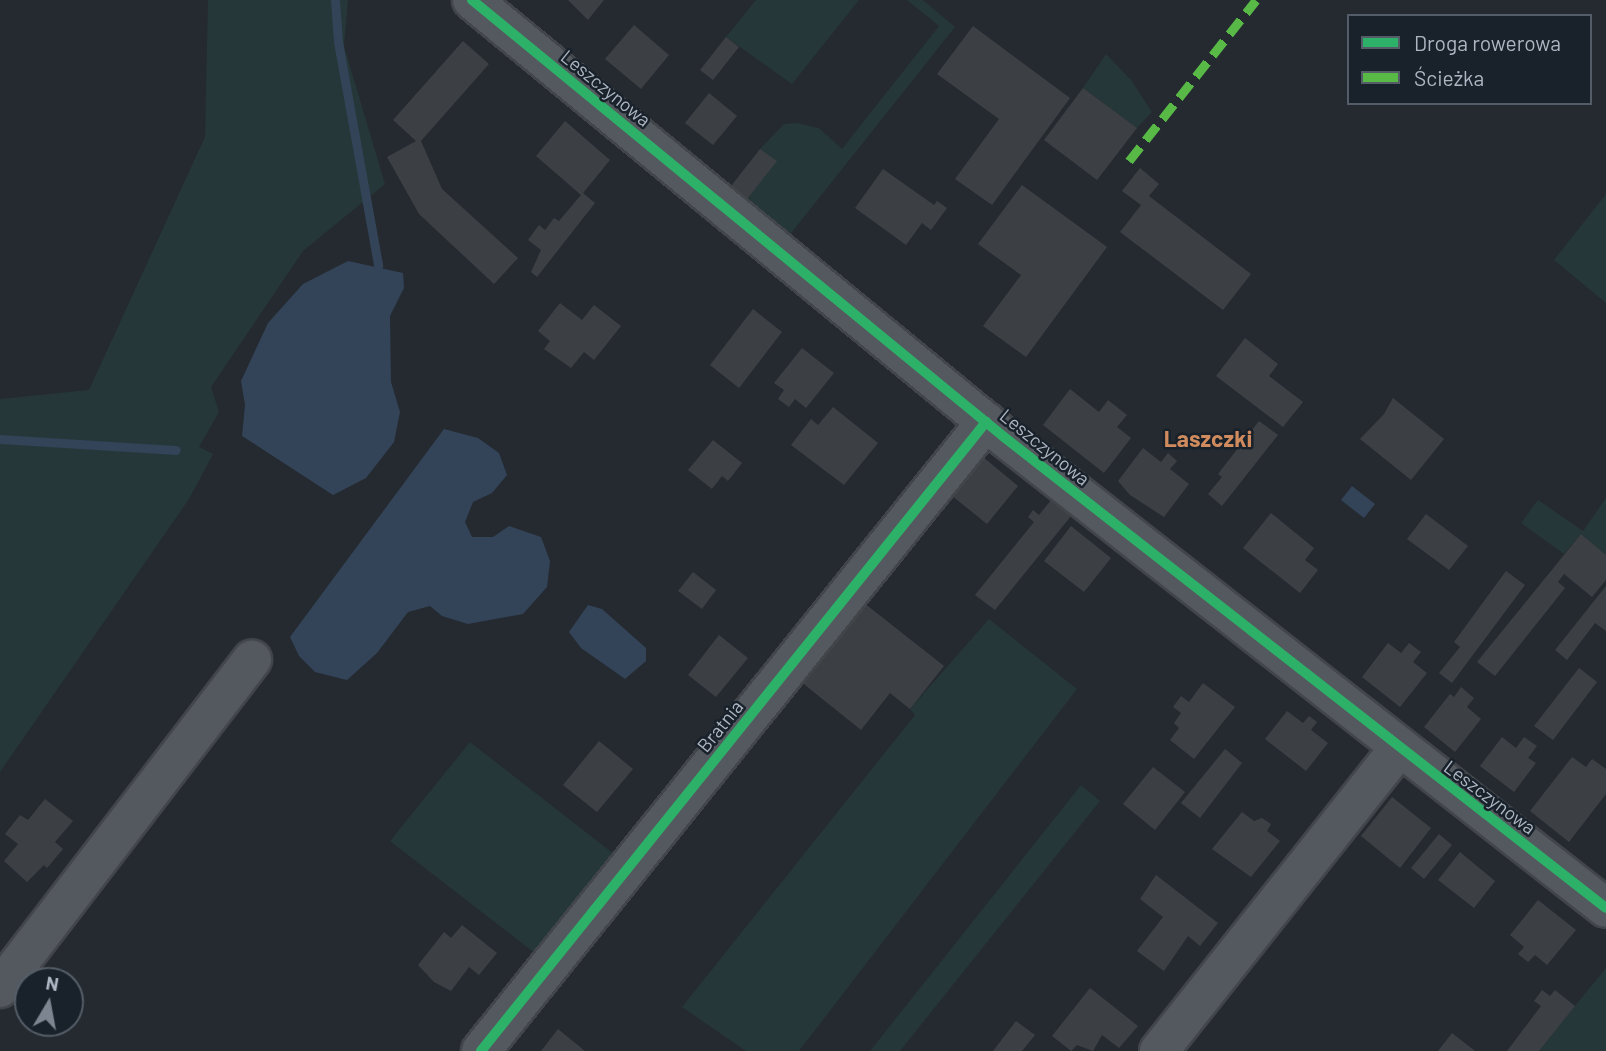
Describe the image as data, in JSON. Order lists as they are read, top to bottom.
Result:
{
  "streets": {
    "street": ["Leszczynowa", "Bratnia"]
  },
  "crossings": [
    ["Leszczynowa", "Bratnia"]
  ],
  "districts": ["Laszczki"],
  "legend": ["Droga rowerowa", "Ścieżka"],
  "north": "top"
}
